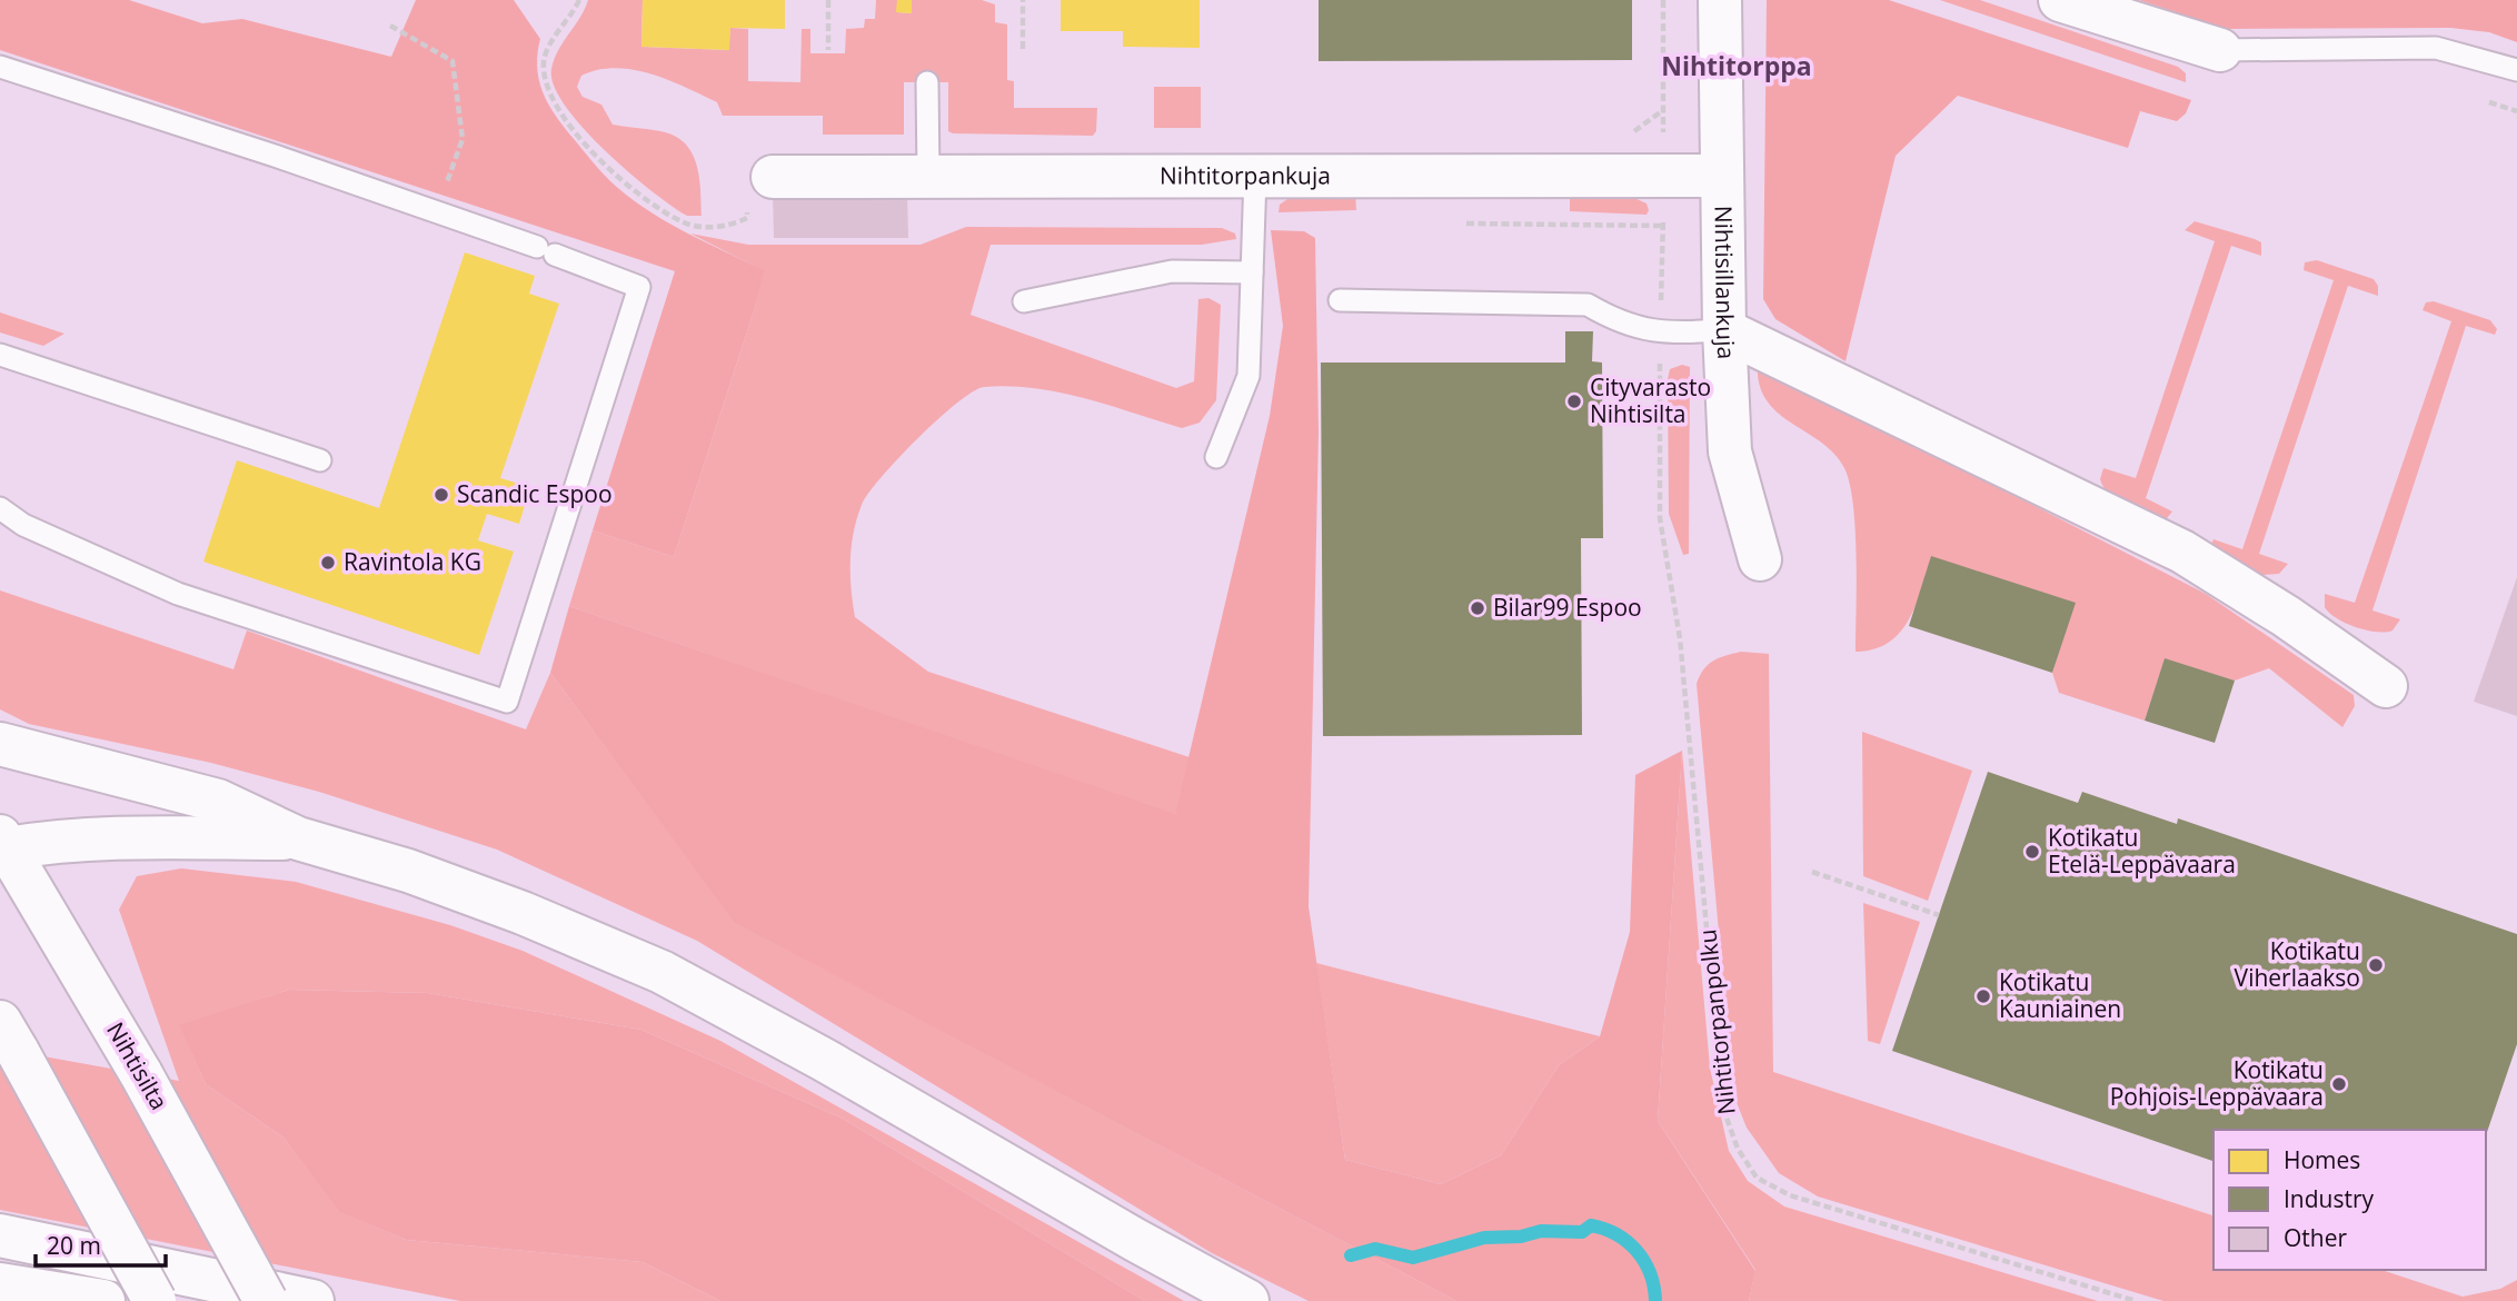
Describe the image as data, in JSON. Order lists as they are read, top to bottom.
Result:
{
  "streets": {
    "main road": ["Nihtitorpankuja", "Nihtisillankuja", "Nihtisilta"],
    "path": ["Nihtitorpanpolku"]
  },
  "crossings": [
    ["Nihtitorpankuja", "Nihtisillankuja"],
    ["Nihtitorpankuja", "Nihtitorpanpolku"]
  ],
  "districts": ["Nihtitorppa"],
  "places": [
    "Cityvarasto Nihtisilta",
    "Scandic Espoo",
    "Ravintola KG",
    "Bilar99 Espoo",
    "Kotikatu Etelä-Leppävaara",
    "Kotikatu Viherlaakso",
    "Kotikatu Kauniainen",
    "Kotikatu Pohjois-Leppävaara"
  ],
  "legend": ["Homes", "Industry", "Other"],
  "scale_bar": "20 m"
}
